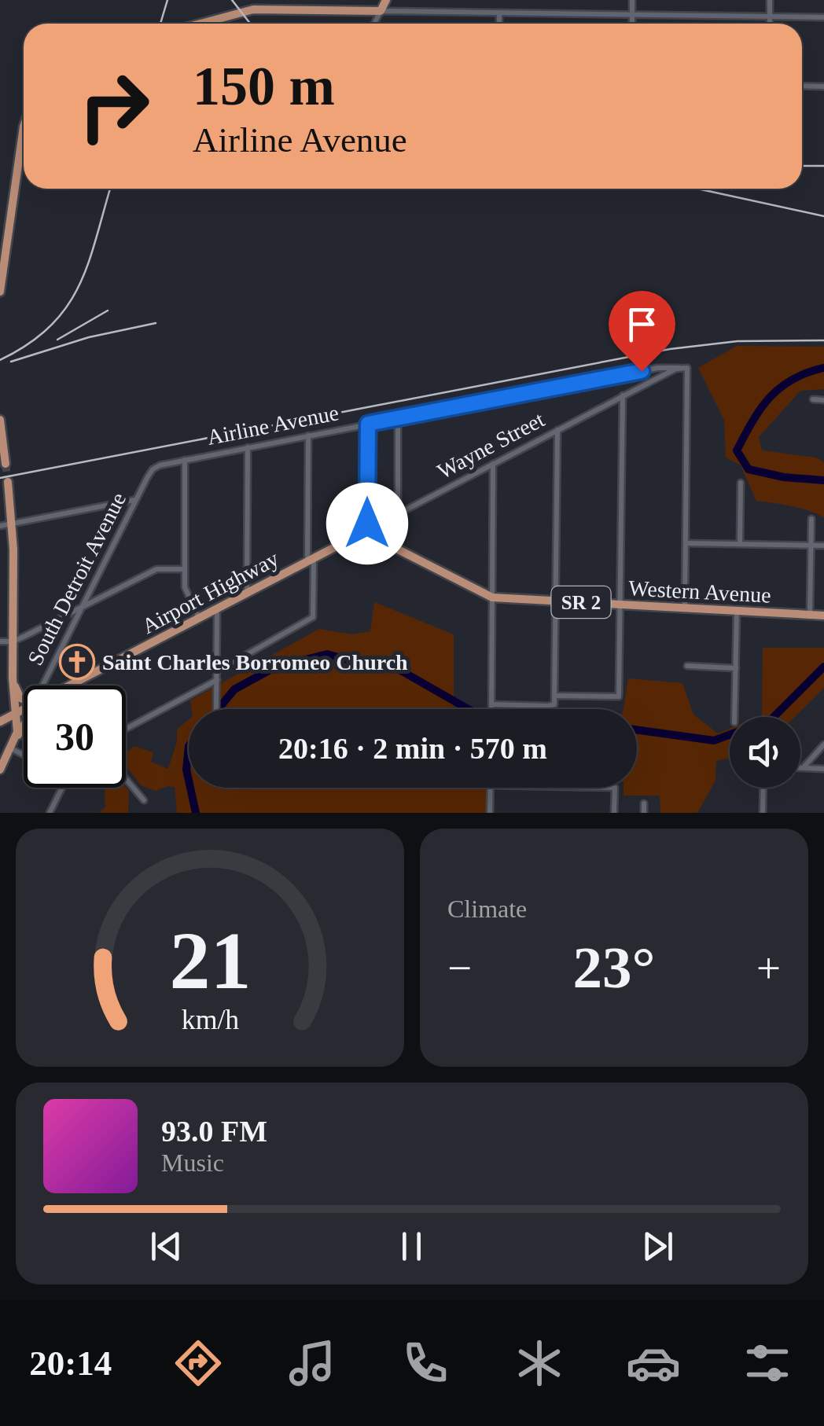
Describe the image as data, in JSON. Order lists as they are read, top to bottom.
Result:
{
  "streets": {
    "main road": ["Western Avenue", "Airport Highway", "SR 2"],
    "street": ["Airline Avenue", "Wayne Street", "South Detroit Avenue"]
  },
  "crossings": [
    ["Airline Avenue", "Wayne Street"],
    ["Airline Avenue", "South Detroit Avenue"],
    ["Wayne Street", "Western Avenue"],
    ["Wayne Street", "Airport Highway"],
    ["Western Avenue", "Airport Highway"]
  ],
  "places": {
    "church": ["Saint Charles Borromeo Church"]
  },
  "page": {
    "turn": ["150 m", "Airline Avenue"],
    "limit": "30",
    "trip": "20:16 · 2 min · 570 m",
    "tile": "Climate",
    "heat": ["−", "23°", "+"],
    "song": ["93.0 FM", "Music"],
    "tabs": "20:14",
    "gauge": ["21", "km/h"]
  }
}
